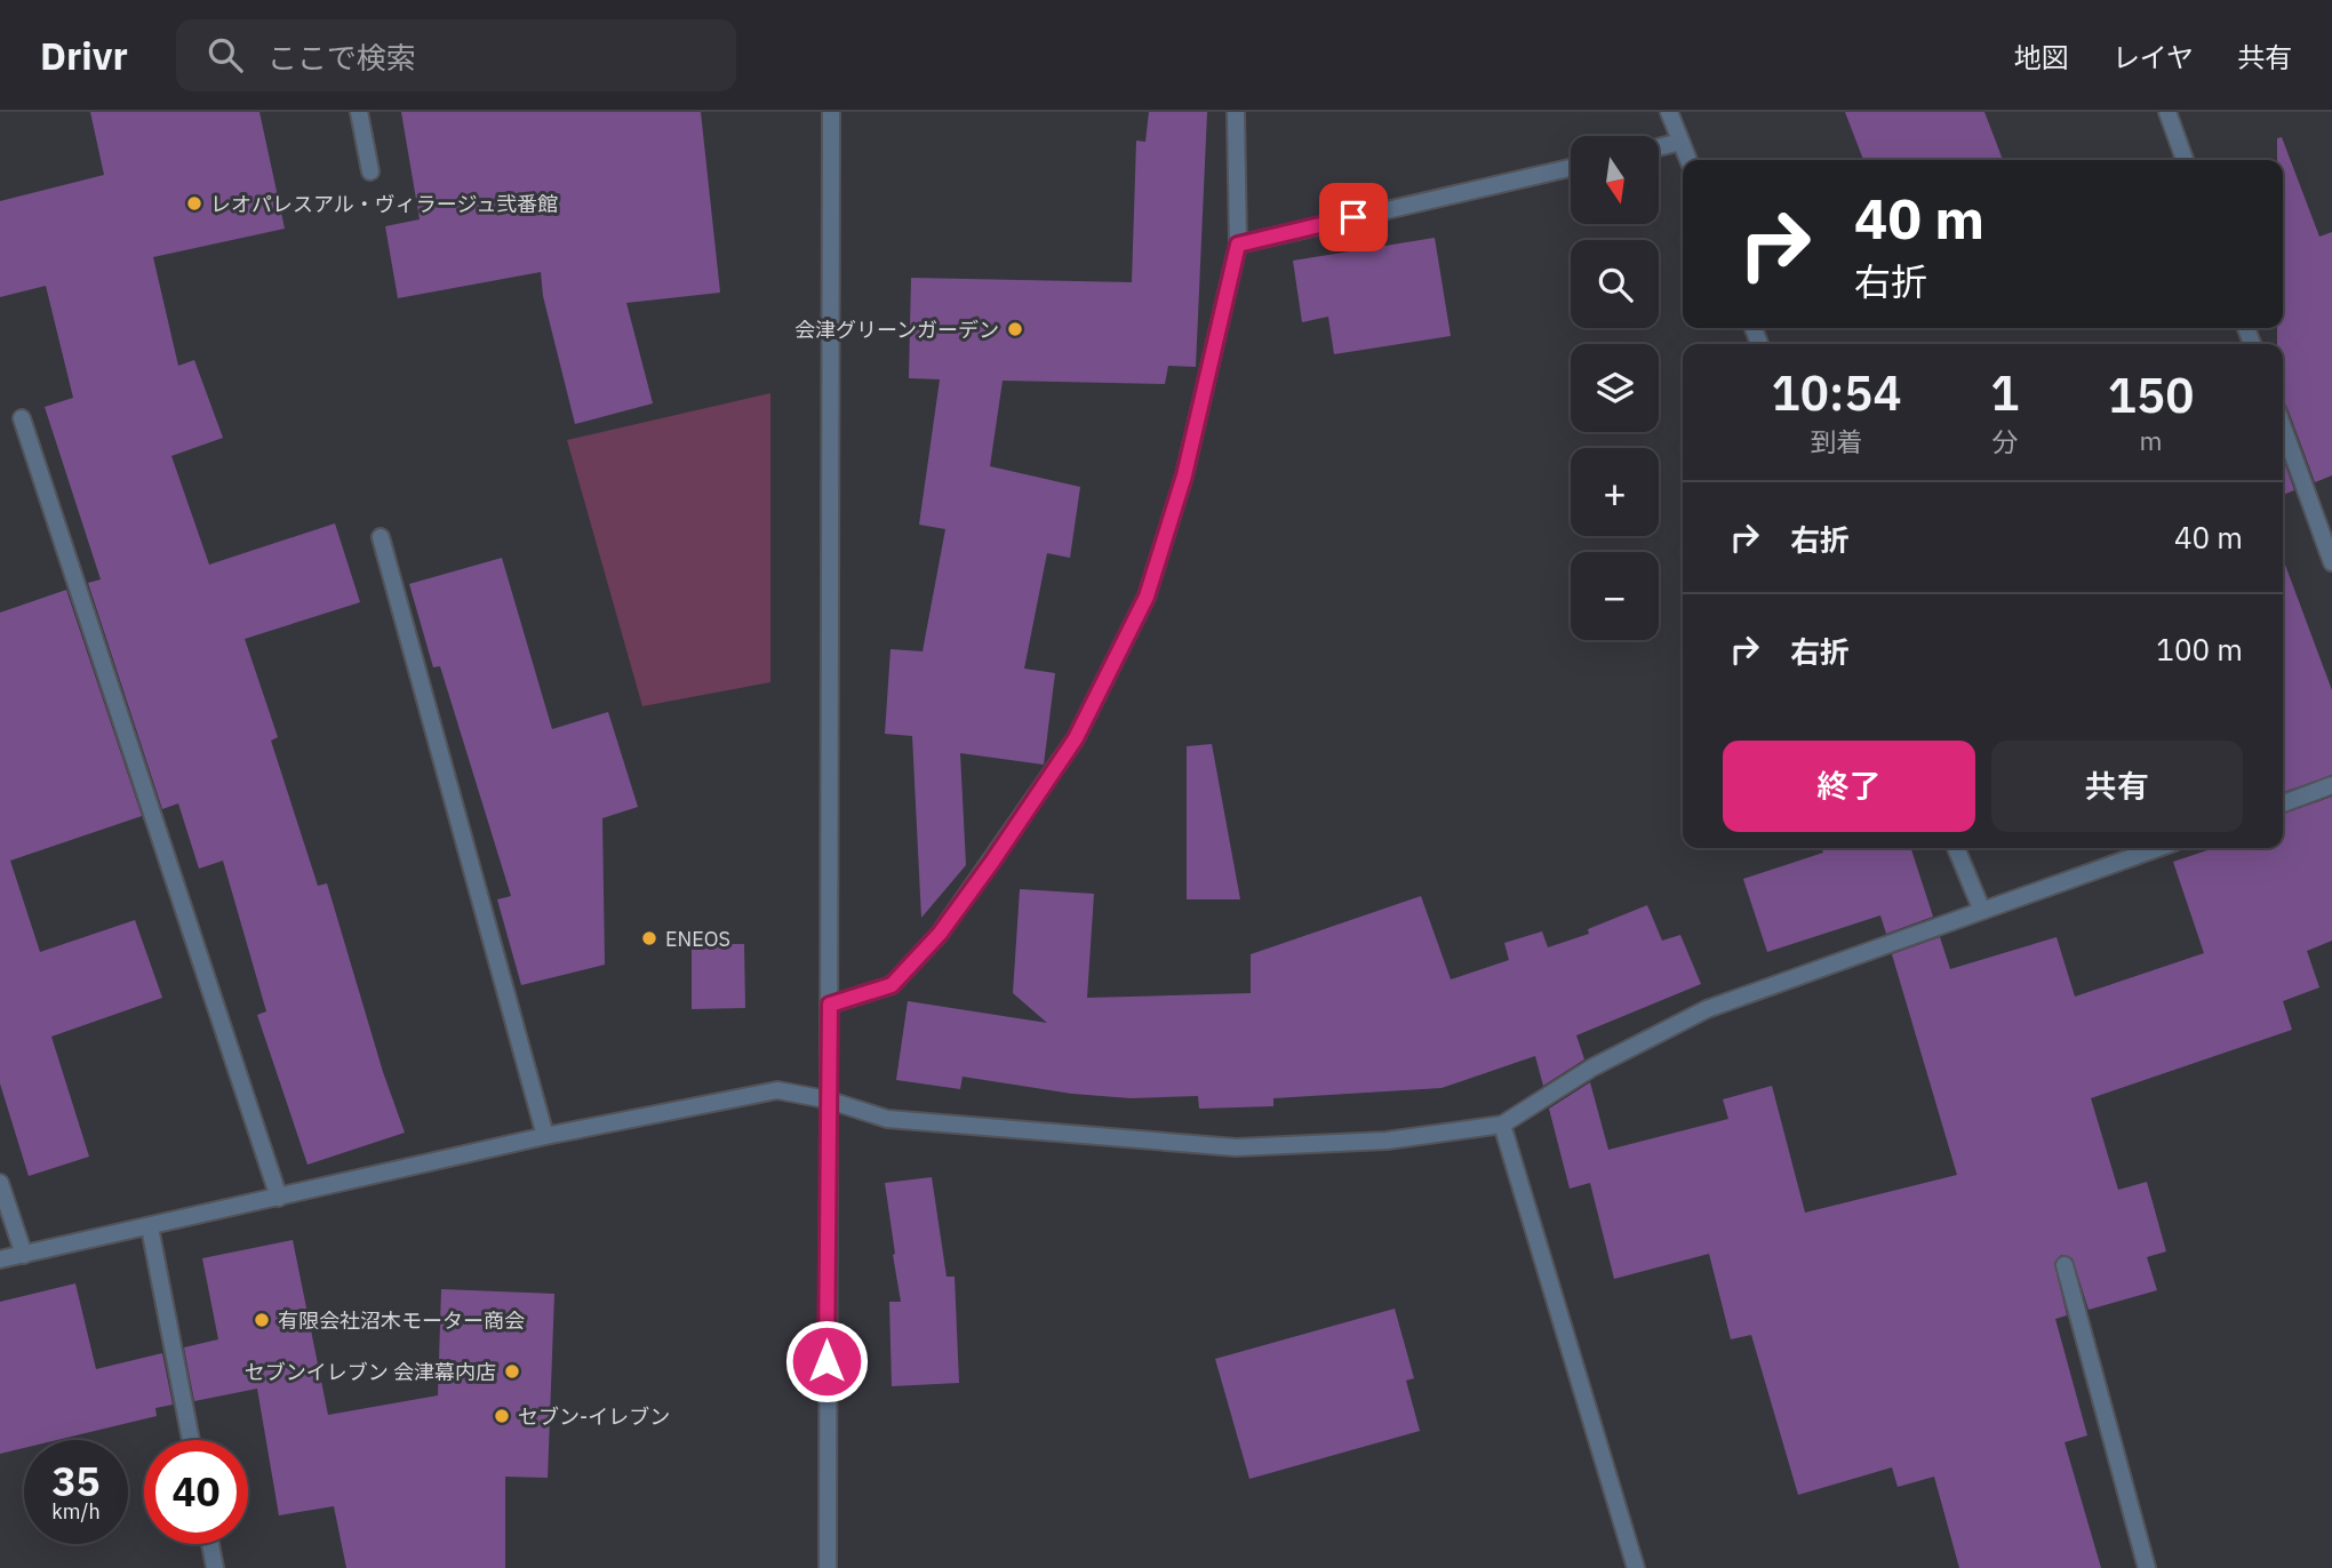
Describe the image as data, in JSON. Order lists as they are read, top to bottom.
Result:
{
  "places": [
    "レオパレスアル・ヴィラージュ弐番館",
    "会津グリーンガーデン",
    "ENEOS",
    "有限会社沼木モーター商会",
    "セブンイレブン 会津幕内店",
    "セブン-イレブン"
  ],
  "north": "bottom",
  "page": {
    "header": "Drivr",
    "search": "ここで検索",
    "nav": ["地図", "レイヤ", "共有"],
    "map_buttons": ["+", "−"],
    "turn": ["40 m", "右折"],
    "eta": [
      "10:54",
      "到着",
      "1",
      "分",
      "150",
      "m"
    ],
    "list": [
      {
        "name": "右折",
        "value": "40 m"
      },
      {
        "name": "右折",
        "value": "100 m"
      }
    ],
    "buttons": ["終了", "共有"],
    "speed": "35 km/h",
    "limit": "40"
  }
}
